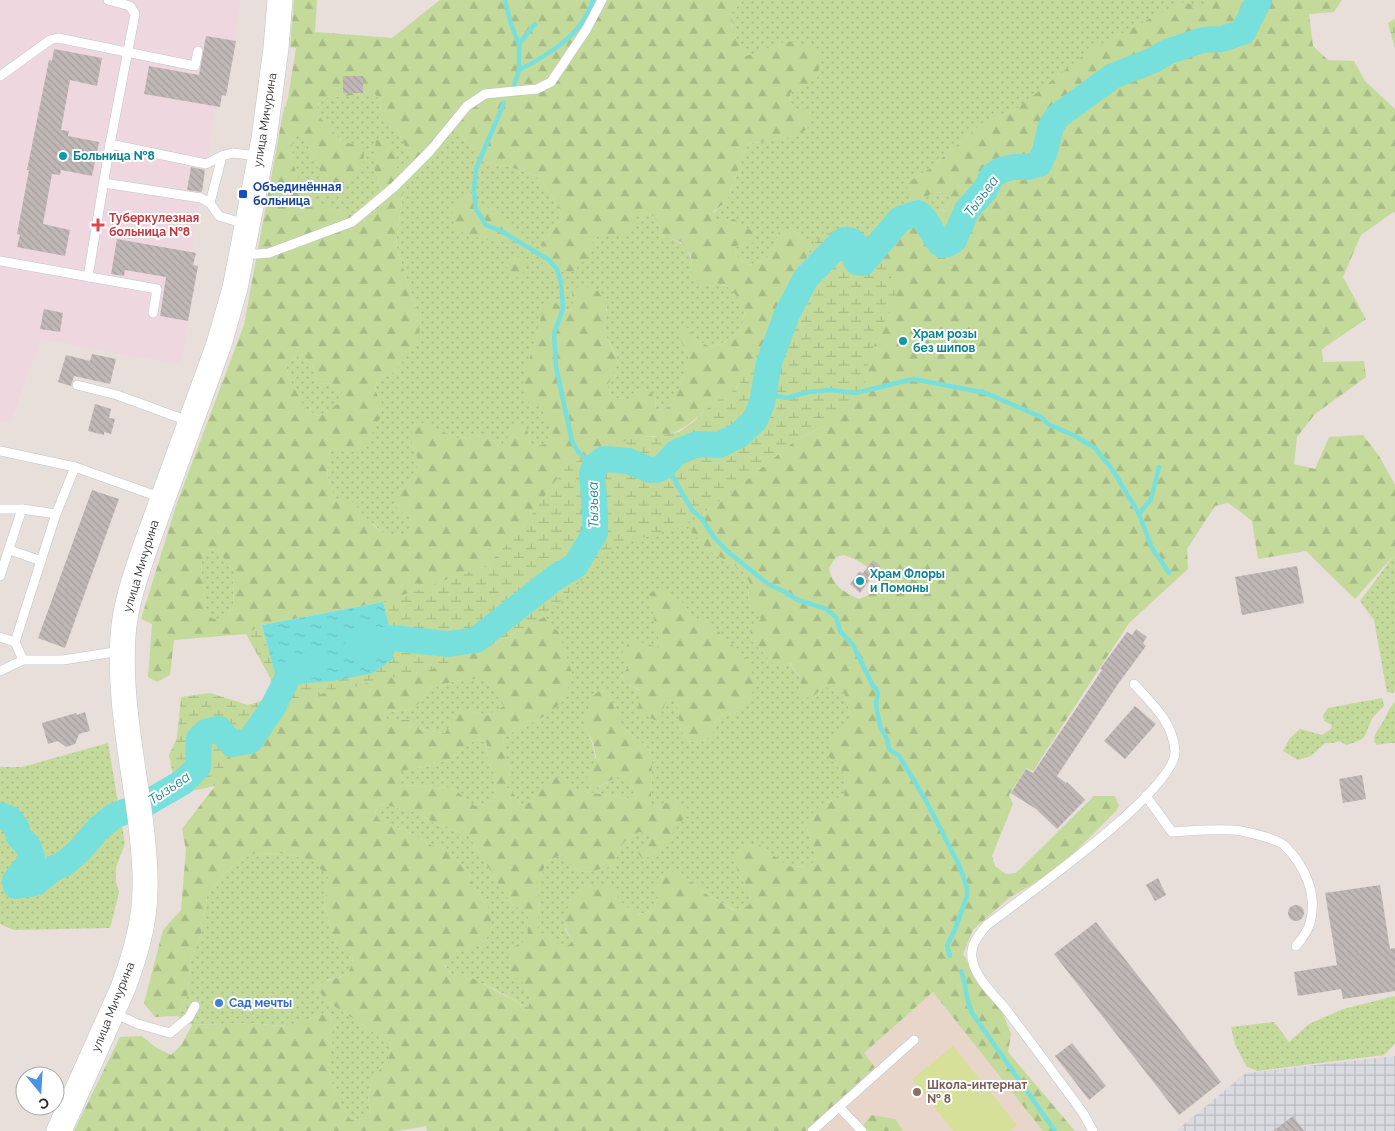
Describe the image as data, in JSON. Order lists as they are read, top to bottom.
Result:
{
  "streets": {
    "main road": ["улица Мичурина"]
  },
  "water": ["Тызьва"],
  "places": {
    "other": [
      "Больница №8",
      "Храм розы без шипов",
      "Храм Флоры и Помоны",
      "Сад мечты",
      "Школа-интернат № 8"
    ],
    "transit": ["Объединённая больница"],
    "health": ["Туберкулезная больница №8"]
  },
  "north": "bottom"
}
